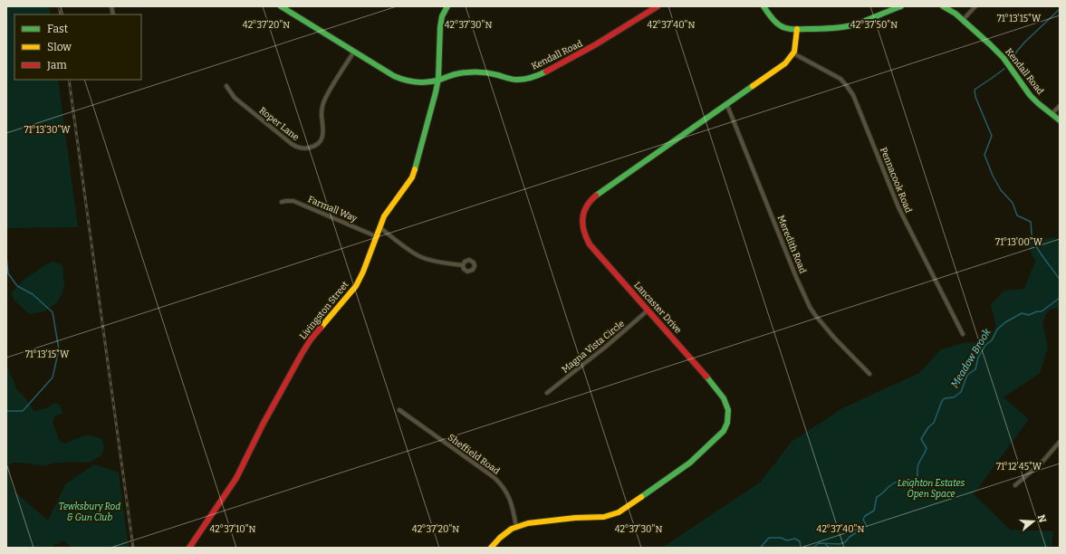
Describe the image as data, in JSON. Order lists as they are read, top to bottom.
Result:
{
  "streets": {
    "street": [
      "Kendall Road",
      "Roper Lane",
      "Pennacook Road",
      "Farmall Way",
      "Meredith Road",
      "Lancaster Drive",
      "Livingston Street",
      "Magna Vista Circle",
      "Sheffield Road"
    ]
  },
  "crossings": [
    ["Kendall Road", "Roper Lane"],
    ["Kendall Road", "Livingston Street"],
    ["Pennacook Road", "Lancaster Drive"],
    ["Farmall Way", "Livingston Street"],
    ["Meredith Road", "Lancaster Drive"],
    ["Lancaster Drive", "Magna Vista Circle"],
    ["Lancaster Drive", "Sheffield Road"]
  ],
  "water": ["Meadow Brook"],
  "parks": ["Leighton Estates Open Space", "Tewksbury Rod & Gun Club"],
  "legend": ["Fast", "Slow", "Jam"],
  "north": "right",
  "coordinates": [
    "71°13'15\"W",
    "42°37'20\"N",
    "42°37'30\"N",
    "42°37'40\"N",
    "42°37'50\"N",
    "71°13'30\"W",
    "71°13'00\"W",
    "71°12'45\"W",
    "42°37'10\"N"
  ]
}
